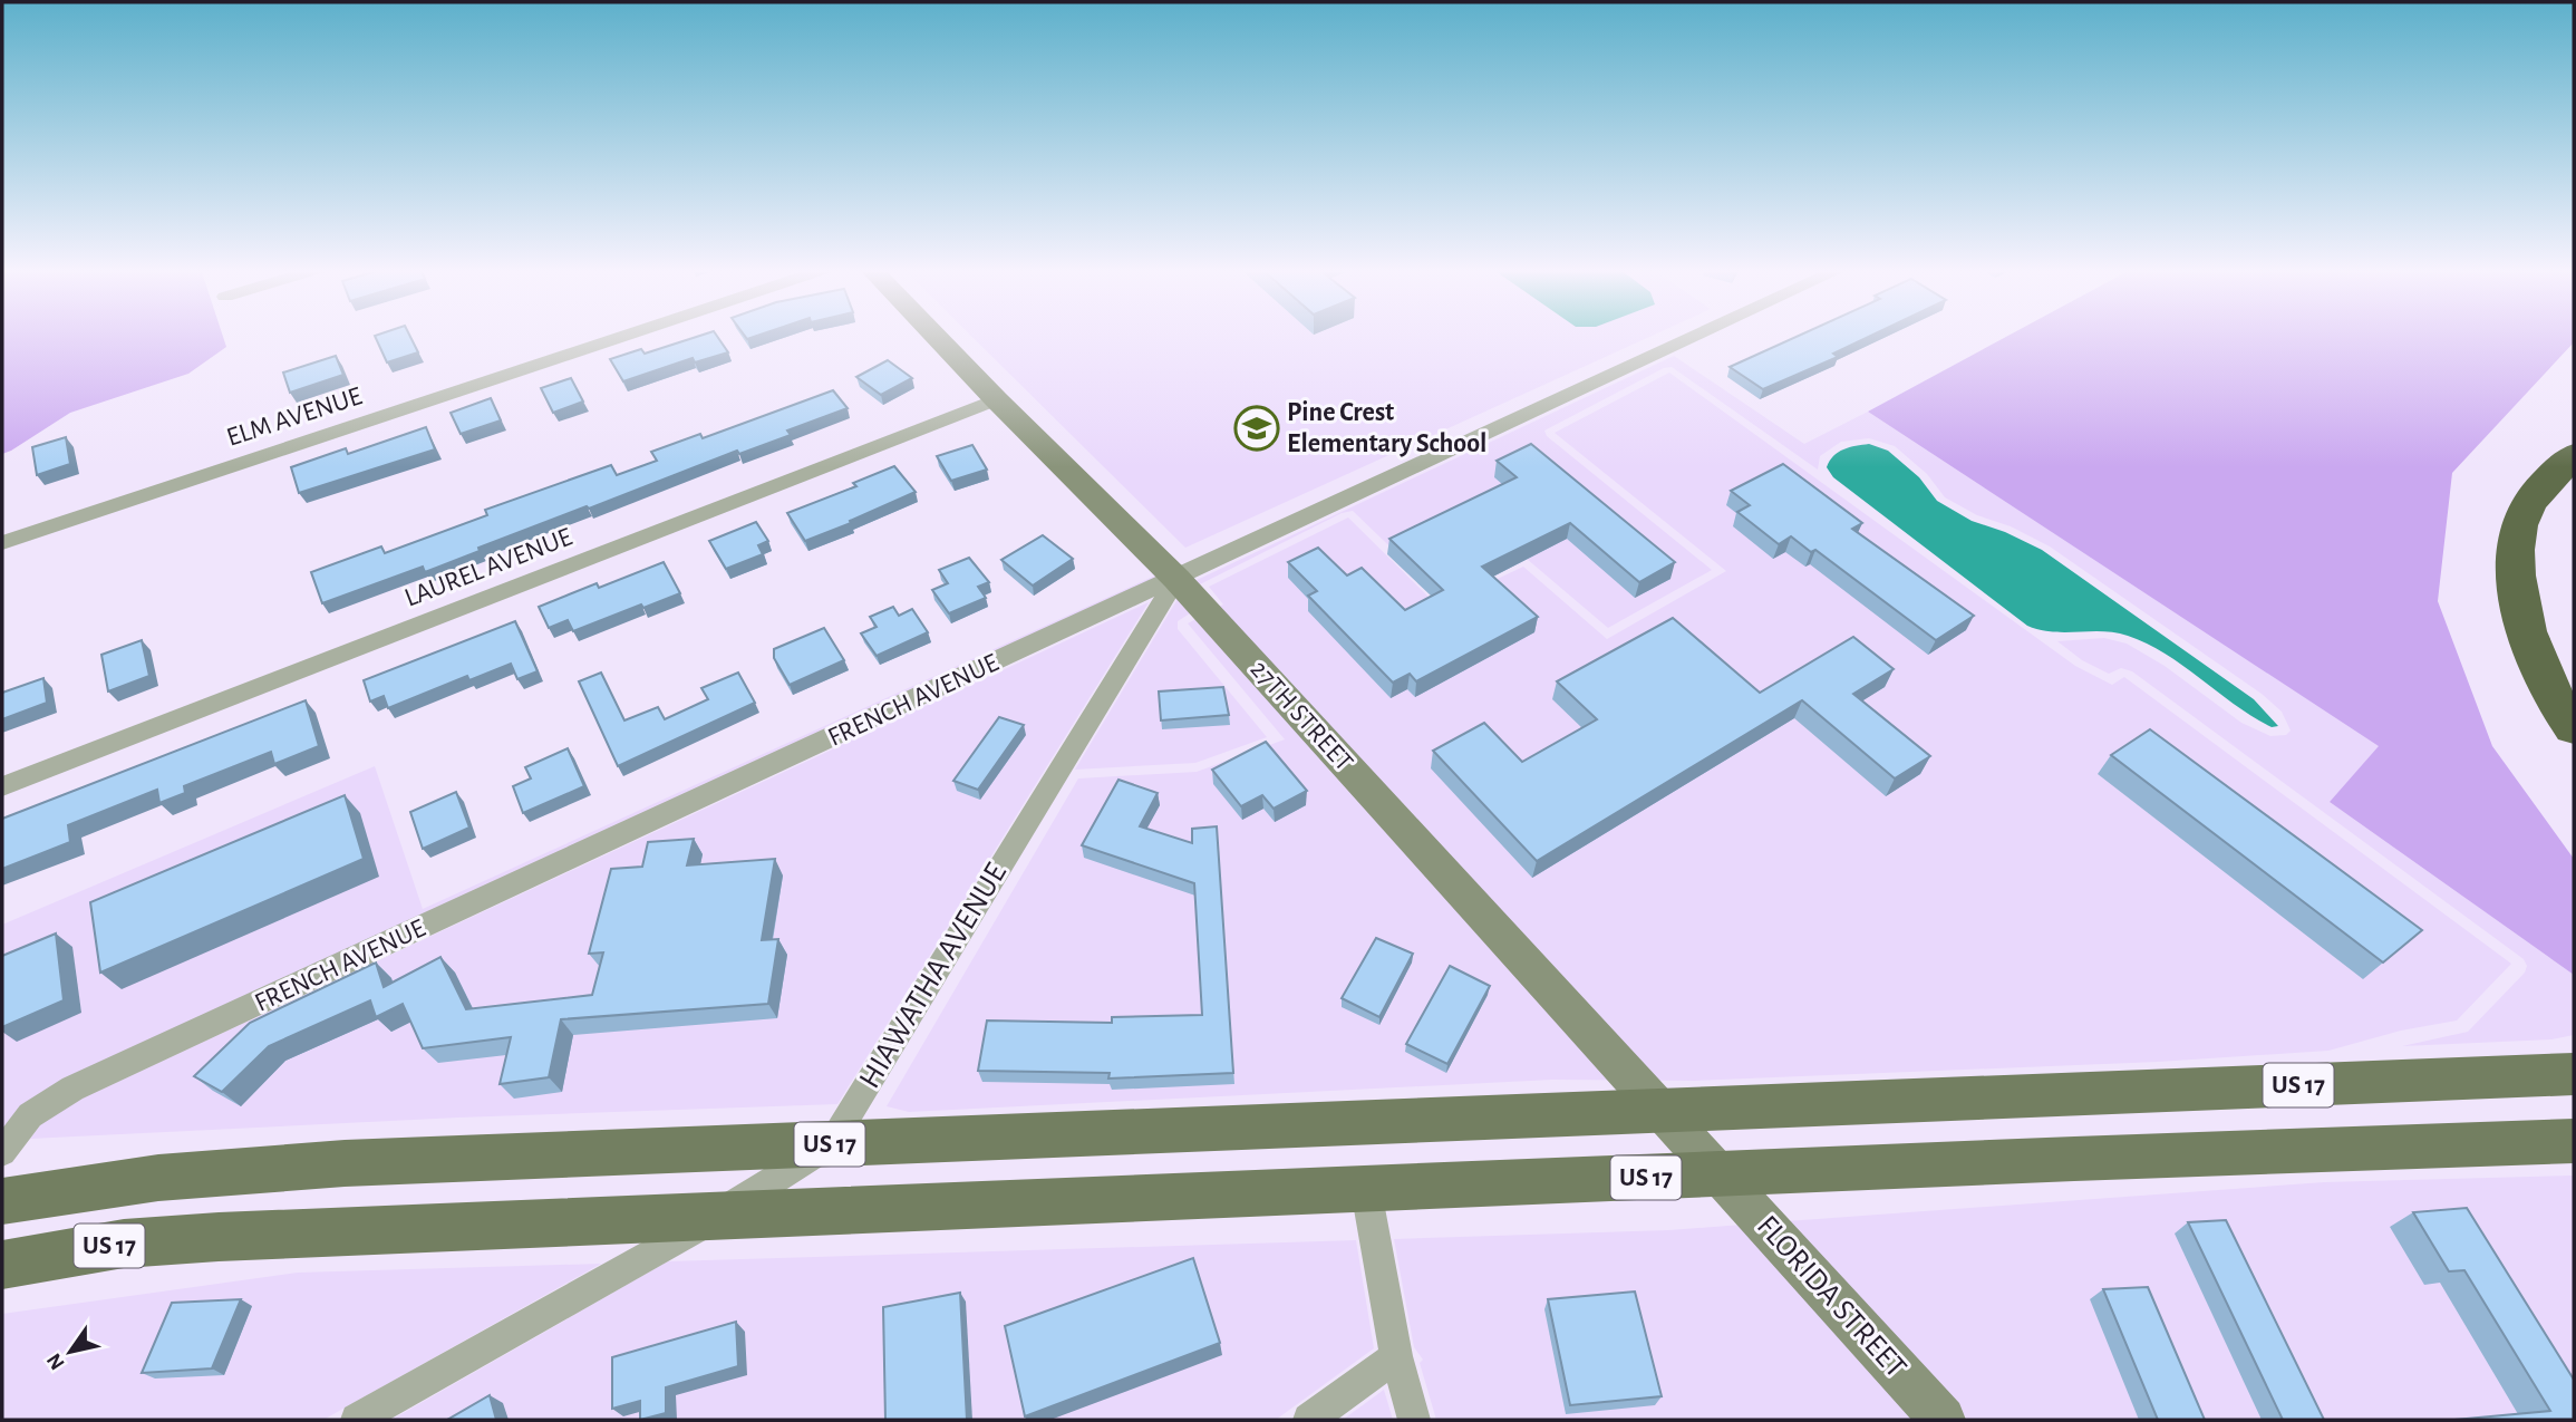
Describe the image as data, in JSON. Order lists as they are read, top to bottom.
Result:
{
  "streets": {
    "main road": ["27TH STREET", "US 17", "FLORIDA STREET"],
    "street": [
      "ELM AVENUE",
      "LAUREL AVENUE",
      "FRENCH AVENUE",
      "HIAWATHA AVENUE"
    ]
  },
  "crossings": [
    ["LAUREL AVENUE", "27TH STREET"],
    ["FRENCH AVENUE", "27TH STREET"],
    ["FRENCH AVENUE", "HIAWATHA AVENUE"],
    ["27TH STREET", "HIAWATHA AVENUE"],
    ["27TH STREET", "US 17"],
    ["27TH STREET", "FLORIDA STREET"],
    ["HIAWATHA AVENUE", "US 17"],
    ["US 17", "FLORIDA STREET"]
  ],
  "places": {
    "school or university": ["Pine Crest Elementary School"]
  },
  "north": "bottom left"
}
